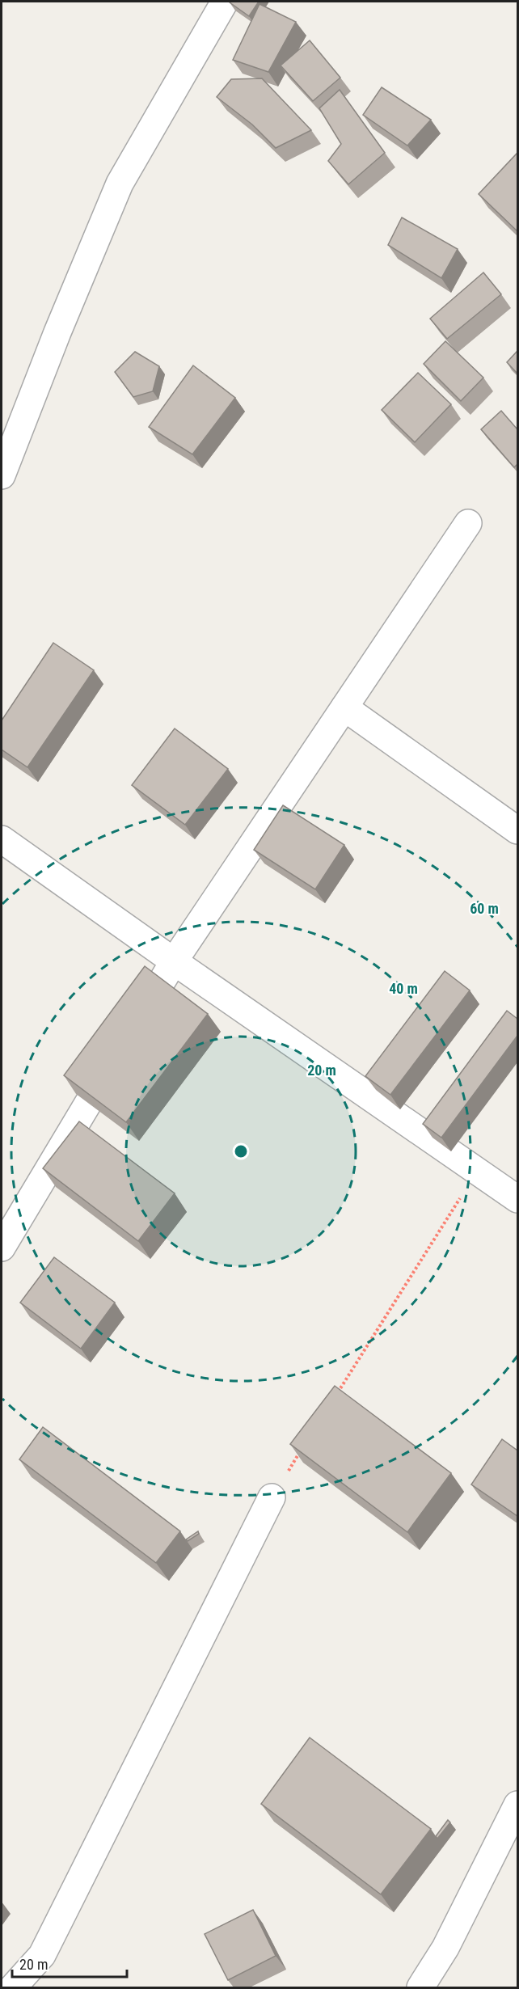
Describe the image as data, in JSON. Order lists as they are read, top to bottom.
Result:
{
  "scale_bar": "20 m",
  "rings": ["60 m", "40 m", "20 m"]
}
